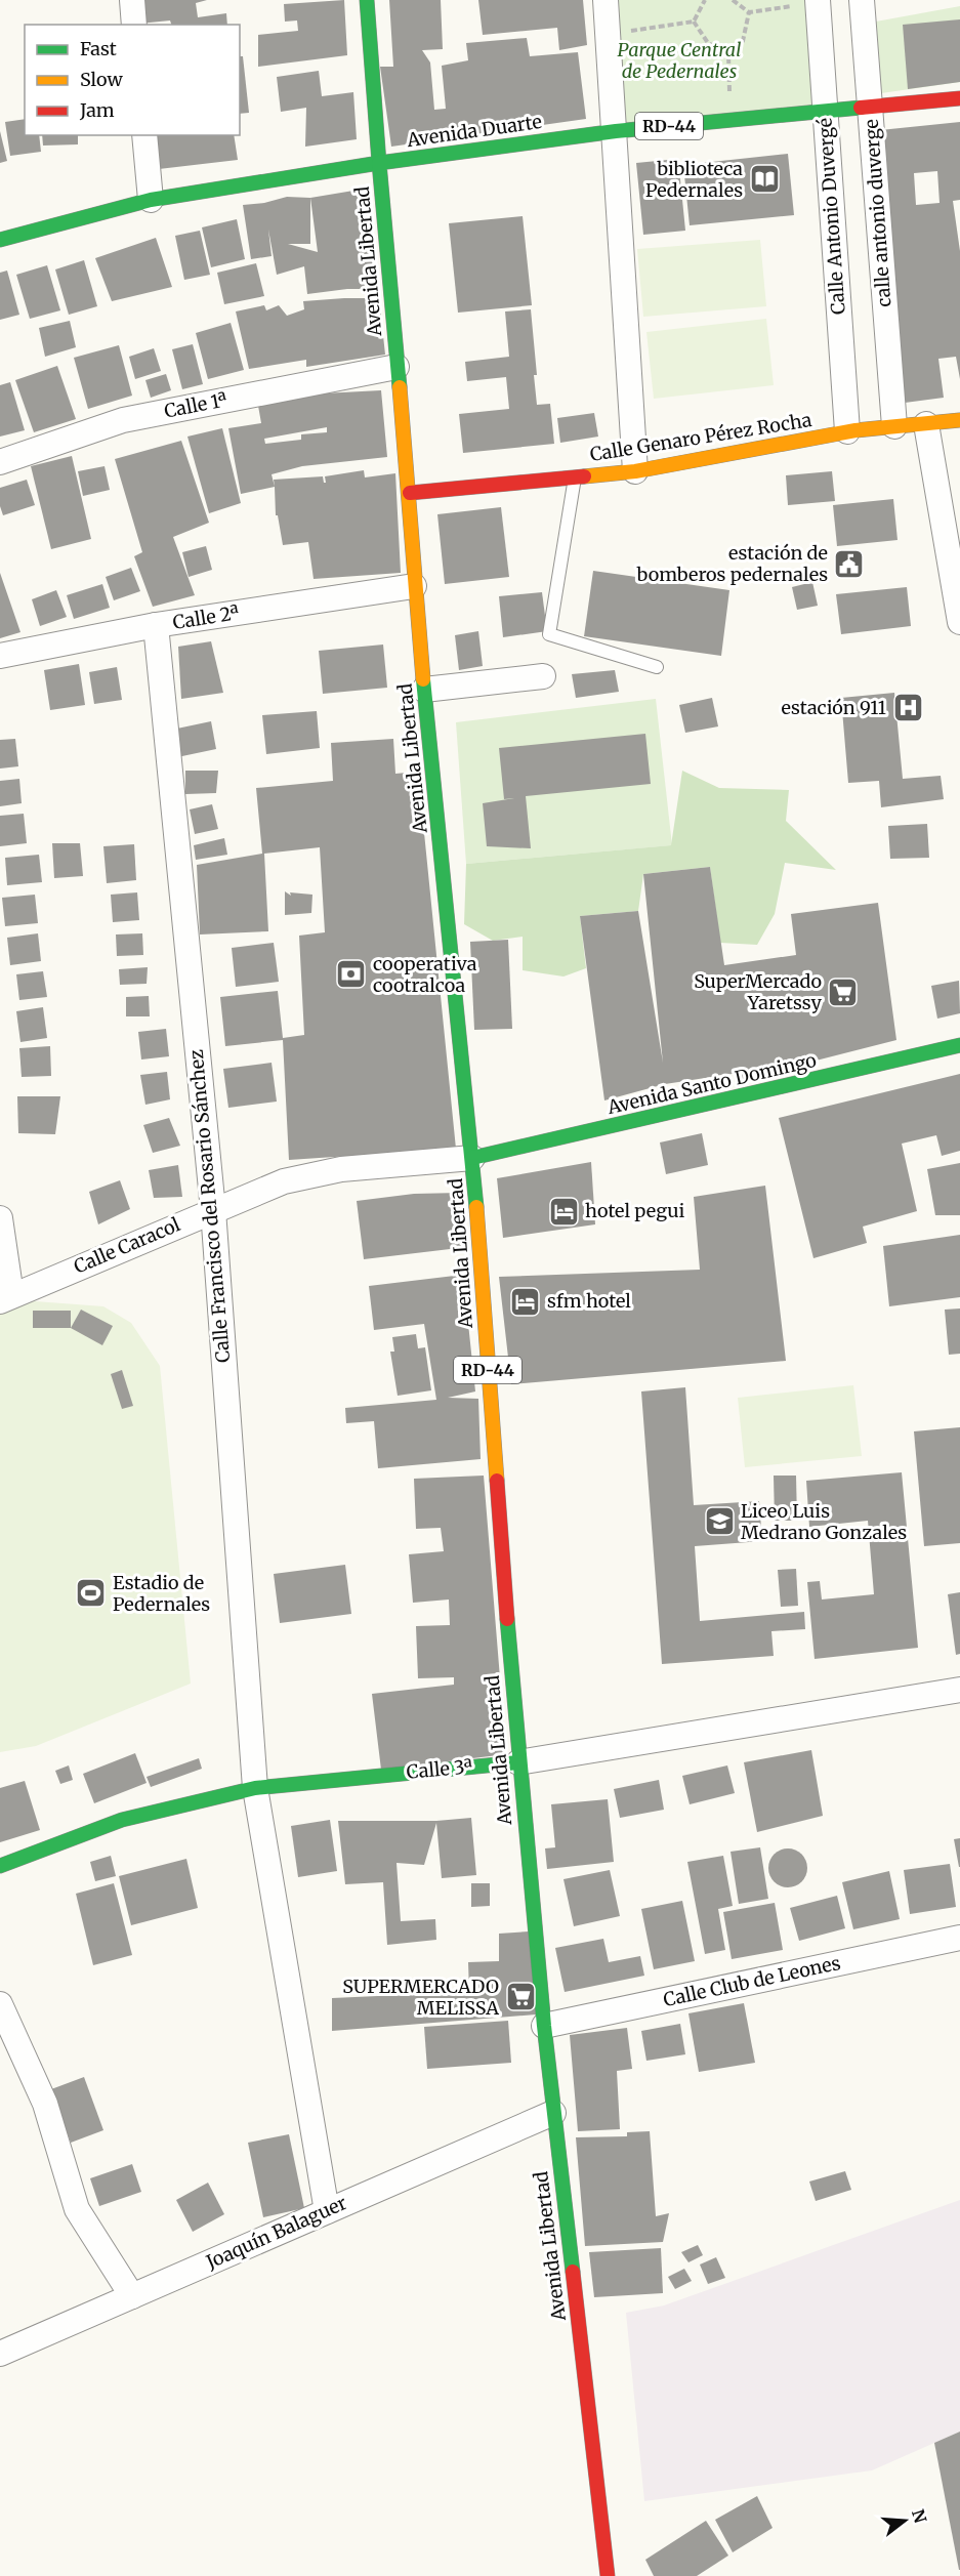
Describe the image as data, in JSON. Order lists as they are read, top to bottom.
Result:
{
  "streets": {
    "main road": [
      "RD-44",
      "Avenida Duarte",
      "Avenida Libertad",
      "Calle Genaro Pérez Rocha",
      "Avenida Santo Domingo",
      "Calle 3ª"
    ],
    "street": [
      "calle antonio duverge",
      "Calle Antonio Duvergé",
      "Calle 1ª",
      "Calle 2ª",
      "Calle Francisco del Rosario Sánchez",
      "Calle Caracol",
      "Calle Club de Leones",
      "Joaquín Balaguer"
    ]
  },
  "crossings": [
    ["Avenida Duarte", "calle antonio duverge"],
    ["Avenida Duarte", "Calle Antonio Duvergé"],
    ["Avenida Duarte", "Avenida Libertad"],
    ["calle antonio duverge", "Calle Genaro Pérez Rocha"],
    ["Calle Antonio Duvergé", "Calle Genaro Pérez Rocha"],
    ["Avenida Libertad", "Calle 1ª"],
    ["Avenida Libertad", "Calle Genaro Pérez Rocha"],
    ["Avenida Libertad", "Calle 2ª"],
    ["Avenida Libertad", "Avenida Santo Domingo"],
    ["Avenida Libertad", "Calle Caracol"],
    ["Avenida Libertad", "Calle 3ª"],
    ["Avenida Libertad", "Calle Club de Leones"],
    ["Avenida Libertad", "Joaquín Balaguer"],
    ["Calle 2ª", "Calle Francisco del Rosario Sánchez"],
    ["Avenida Santo Domingo", "Calle Caracol"],
    ["Calle Francisco del Rosario Sánchez", "Calle Caracol"],
    ["Calle Francisco del Rosario Sánchez", "Calle 3ª"],
    ["Calle Francisco del Rosario Sánchez", "Joaquín Balaguer"]
  ],
  "parks": ["Parque Central de Pedernales"],
  "places": {
    "library": ["biblioteca Pedernales"],
    "public building": ["estación de bomberos pedernales"],
    "hospital": ["estación 911"],
    "bank": ["cooperativa cootralcoa"],
    "supermarket": ["SuperMercado Yaretssy", "SUPERMERCADO MELISSA"],
    "hotel": ["hotel pegui", "sfm hotel"],
    "school or university": ["Liceo Luis Medrano Gonzales"],
    "sports": ["Estadio de Pedernales"]
  },
  "legend": ["Fast", "Slow", "Jam"],
  "north": "right"
}
